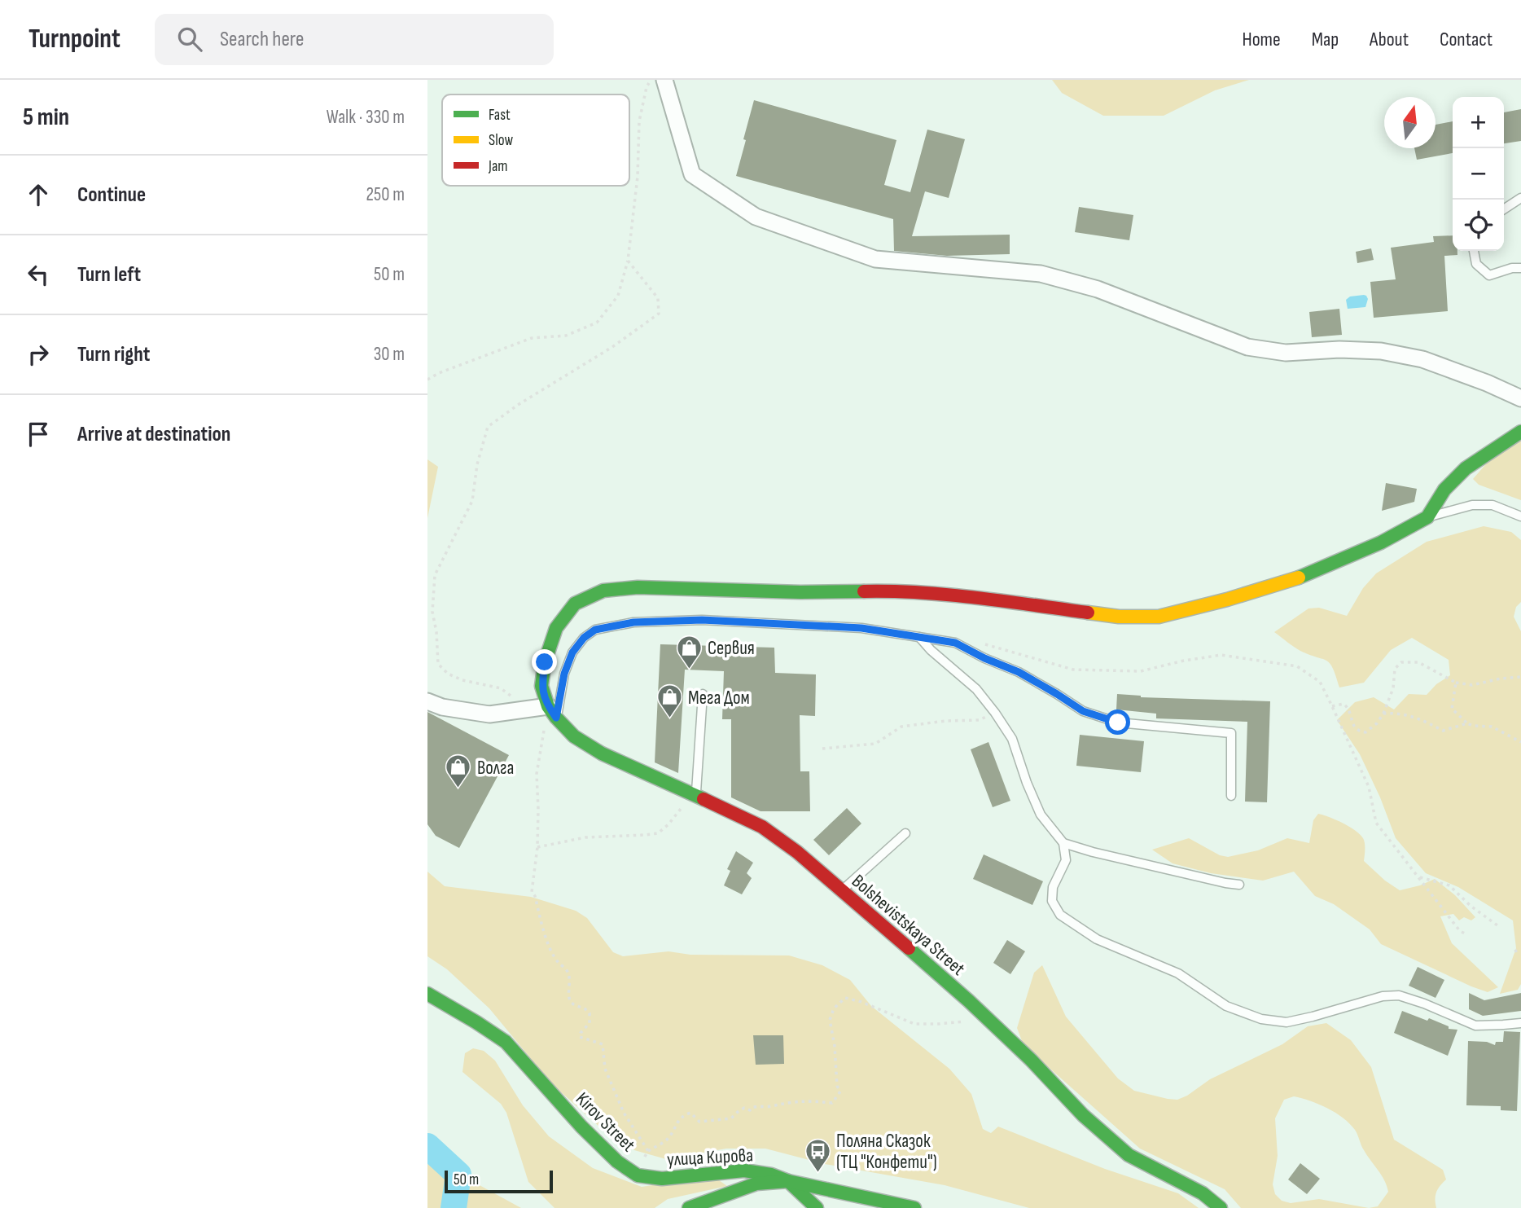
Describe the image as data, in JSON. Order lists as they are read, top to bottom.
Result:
{
  "streets": {
    "main road": ["Bolshevistskaya Street", "Kirov Street", "улица Кирова"]
  },
  "crossings": [
    ["Kirov Street", "улица Кирова"]
  ],
  "places": {
    "shop": ["Сервия", "Мега Дом", "Волга"],
    "bus stop": ["Поляна Сказок (ТЦ \"Конфети\")"]
  },
  "legend": ["Fast", "Slow", "Jam"],
  "scale_bar": "50 m",
  "north": "top",
  "page": {
    "header": "Turnpoint",
    "search": "Search here",
    "nav": [
      "Home",
      "Map",
      "About",
      "Contact"
    ],
    "heading": ["5 min", "Walk · 330 m"],
    "map_buttons": ["+", "−"],
    "list": [
      ["Continue", "250 m"],
      ["Turn left", "50 m"],
      ["Turn right", "30 m"],
      "Arrive at destination"
    ],
    "scale": "50 m"
  }
}
